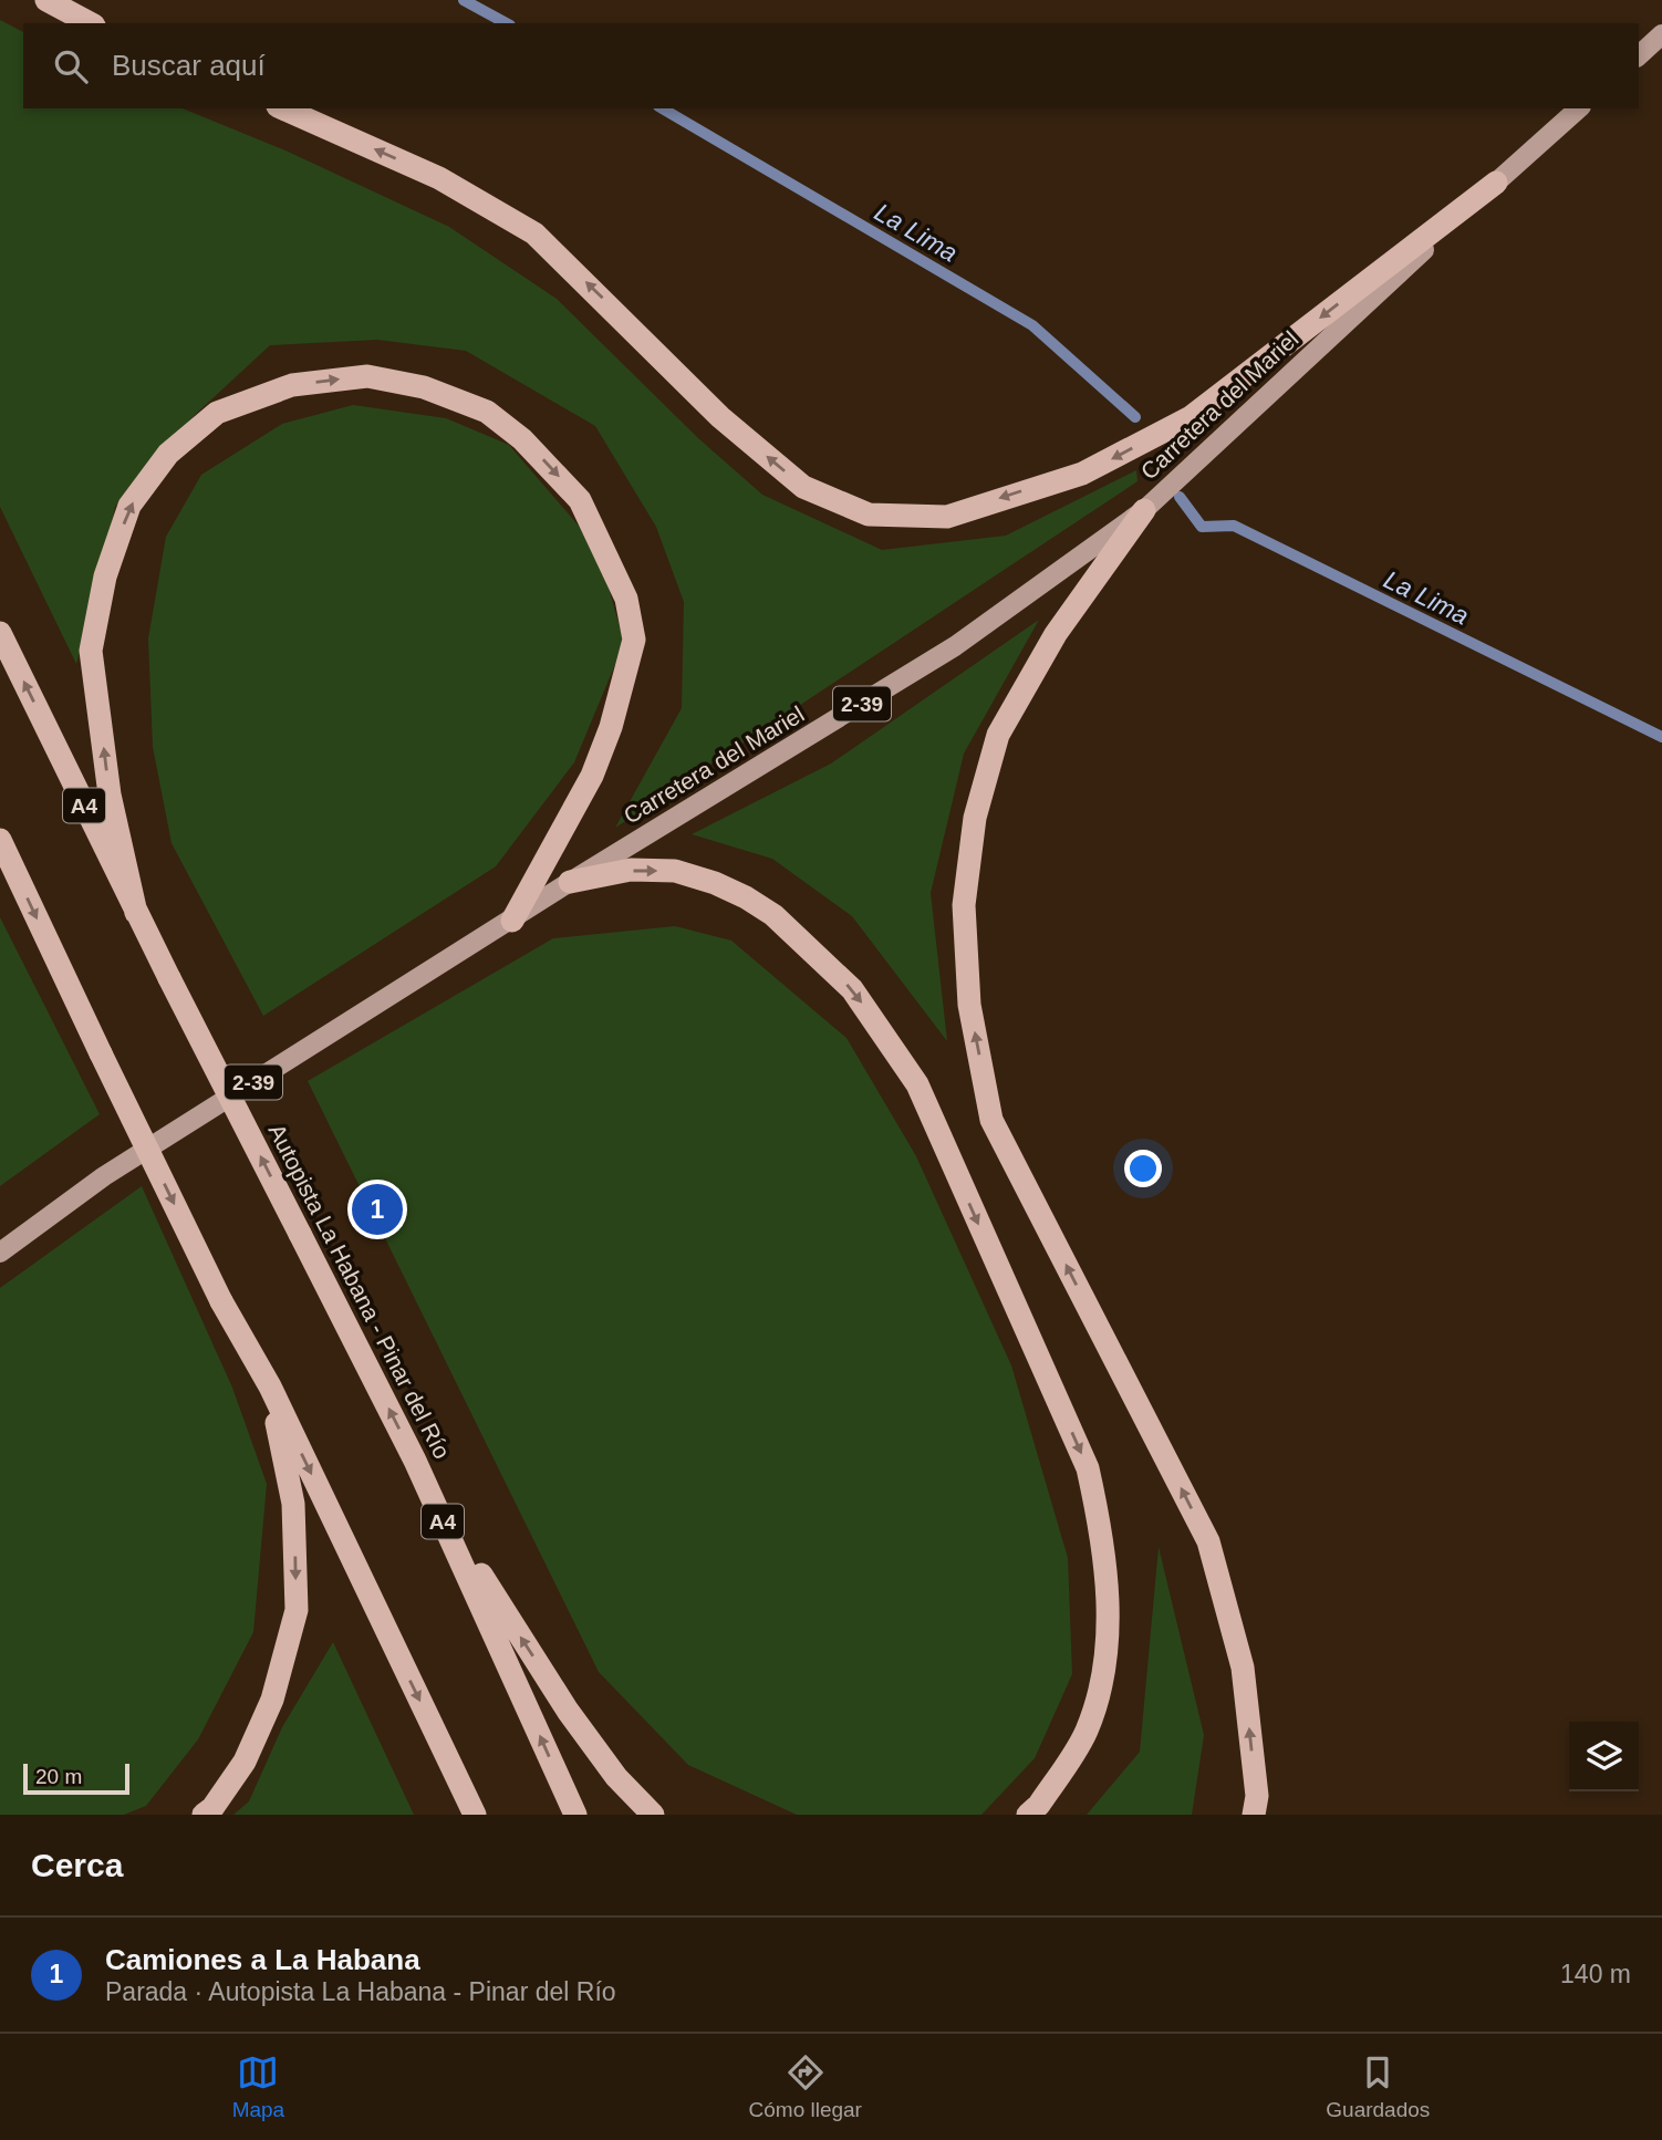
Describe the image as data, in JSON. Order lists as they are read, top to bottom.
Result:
{
  "streets": {
    "highway": ["A4", "Autopista La Habana - Pinar del Río"],
    "main road": ["Carretera del Mariel", "2-39"]
  },
  "water": ["La Lima"],
  "scale_bar": "20 m",
  "page": {
    "search": "Buscar aquí",
    "pins": "1",
    "scale": "20 m",
    "heading": "Cerca",
    "list": [
      {
        "mark": "1",
        "name": "Camiones a La Habana",
        "note": "Parada · Autopista La Habana - Pinar del Río",
        "value": "140 m"
      }
    ],
    "nav": ["Mapa", "Cómo llegar", "Guardados"]
  }
}
